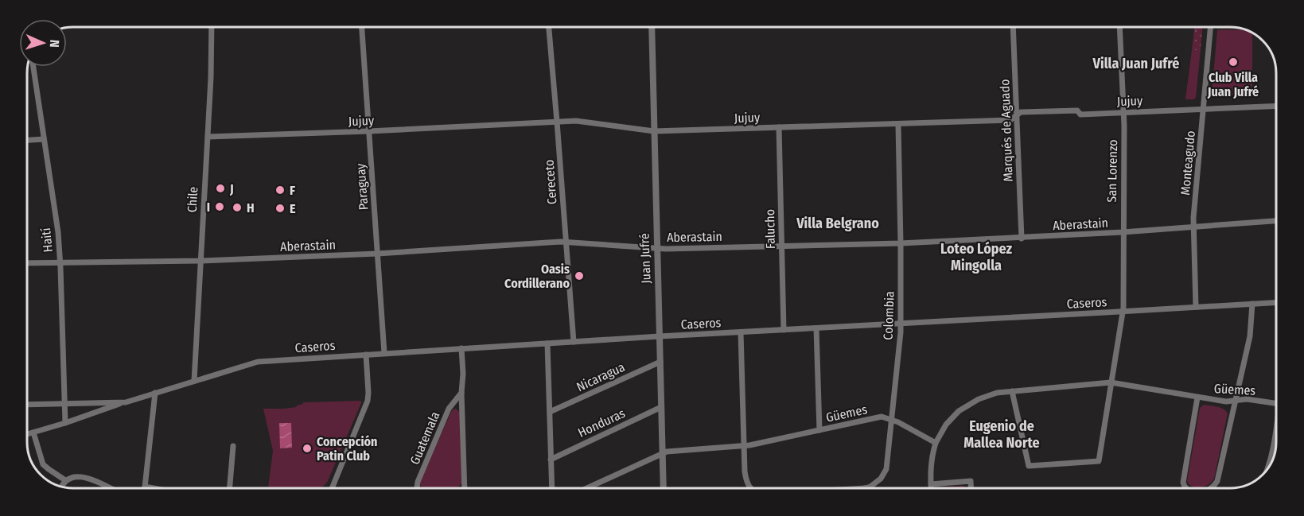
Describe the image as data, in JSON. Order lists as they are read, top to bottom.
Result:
{
  "streets": {
    "street": [
      "Jujuy",
      "Marqués de Aguado",
      "Monteagudo",
      "San Lorenzo",
      "Cereceto",
      "Paraguay",
      "Chile",
      "Aberastain",
      "Falucho",
      "Haití",
      "Juan Jufré",
      "Caseros",
      "Colombia",
      "Nicaragua",
      "Güemes",
      "Honduras",
      "Guatemala"
    ]
  },
  "crossings": [
    ["Jujuy", "Marqués de Aguado"],
    ["Jujuy", "Monteagudo"],
    ["Jujuy", "San Lorenzo"],
    ["Jujuy", "Cereceto"],
    ["Jujuy", "Paraguay"],
    ["Jujuy", "Chile"],
    ["Jujuy", "Falucho"],
    ["Jujuy", "Juan Jufré"],
    ["Jujuy", "Colombia"],
    ["Marqués de Aguado", "Aberastain"],
    ["Monteagudo", "Aberastain"],
    ["Monteagudo", "Caseros"],
    ["San Lorenzo", "Aberastain"],
    ["San Lorenzo", "Caseros"],
    ["San Lorenzo", "Güemes"],
    ["Cereceto", "Aberastain"],
    ["Cereceto", "Caseros"],
    ["Paraguay", "Aberastain"],
    ["Paraguay", "Caseros"],
    ["Chile", "Aberastain"],
    ["Chile", "Caseros"],
    ["Aberastain", "Falucho"],
    ["Aberastain", "Haití"],
    ["Aberastain", "Juan Jufré"],
    ["Aberastain", "Colombia"],
    ["Falucho", "Caseros"],
    ["Haití", "Caseros"],
    ["Juan Jufré", "Caseros"],
    ["Juan Jufré", "Nicaragua"],
    ["Juan Jufré", "Güemes"],
    ["Juan Jufré", "Honduras"],
    ["Caseros", "Colombia"],
    ["Caseros", "Guatemala"],
    ["Colombia", "Güemes"]
  ],
  "districts": [
    "Villa Juan Jufré",
    "Villa Belgrano",
    "Loteo López Mingolla",
    "Eugenio de Mallea Norte"
  ],
  "places": [
    "Club Villa Juan Jufré",
    "J",
    "F",
    "I",
    "H",
    "E",
    "Oasis Cordillerano",
    "Concepción Patin Club"
  ],
  "north": "right"
}
